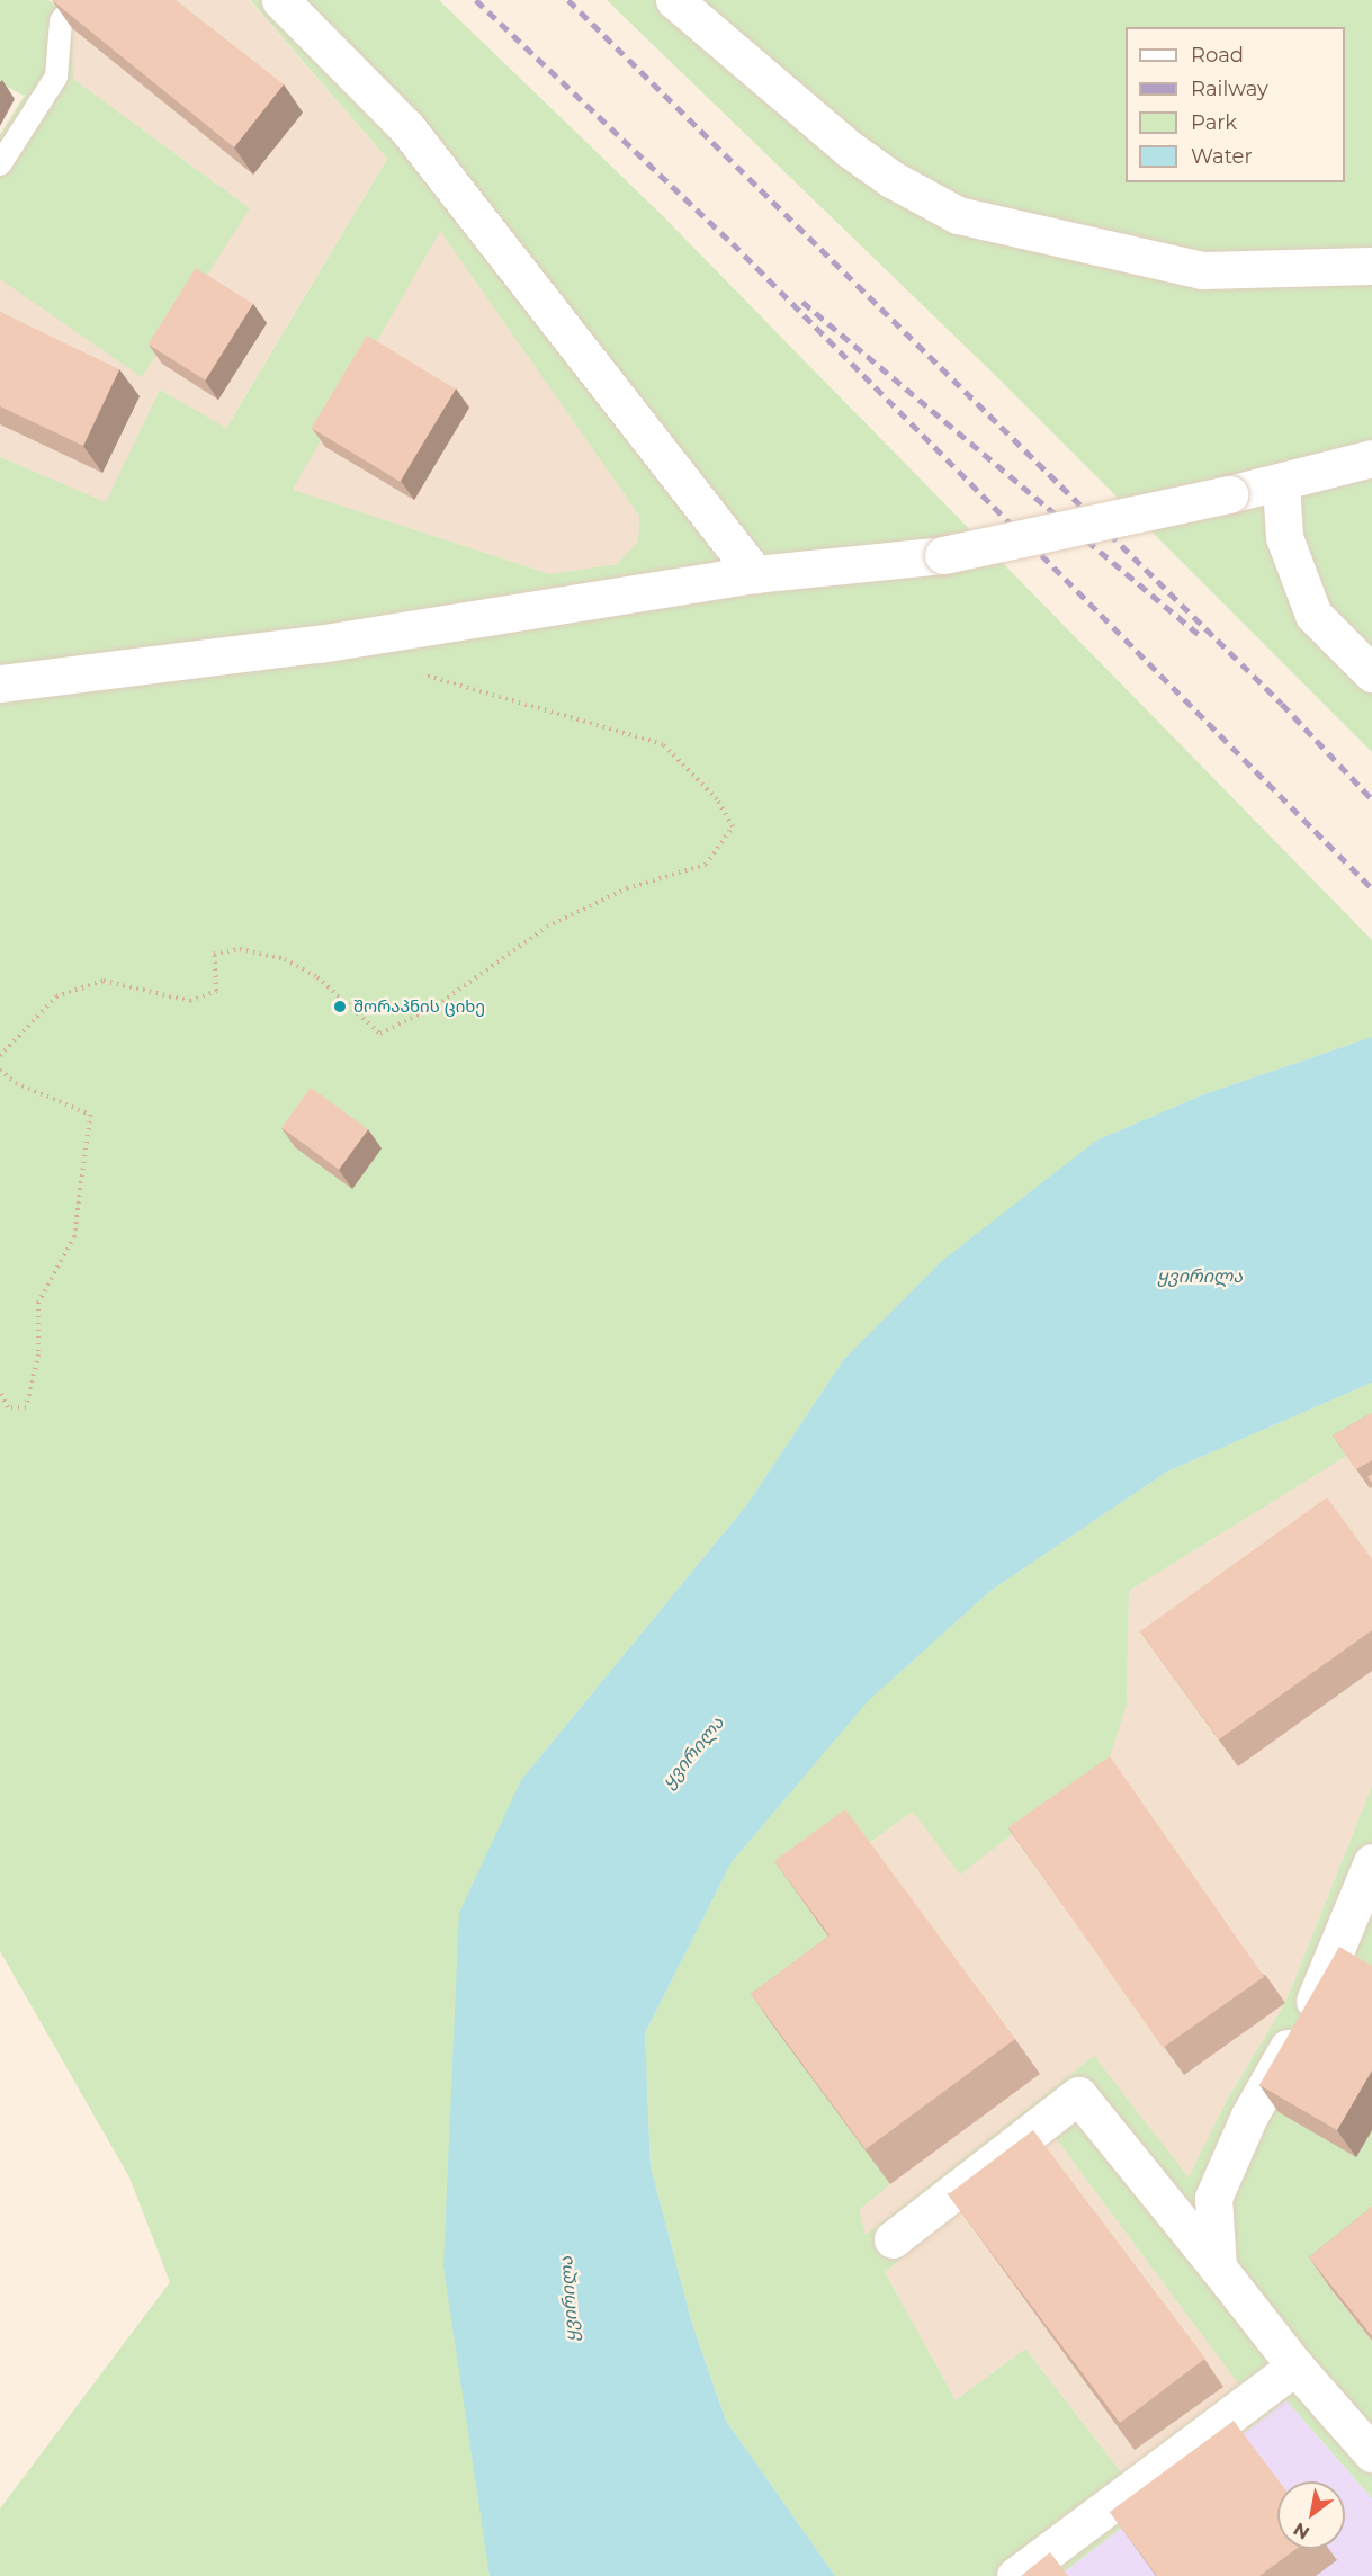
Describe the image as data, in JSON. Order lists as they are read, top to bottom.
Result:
{
  "water": ["ყვირილა"],
  "places": ["შორაპნის ციხე"],
  "legend": [
    "Road",
    "Railway",
    "Park",
    "Water"
  ],
  "north": "bottom left"
}
